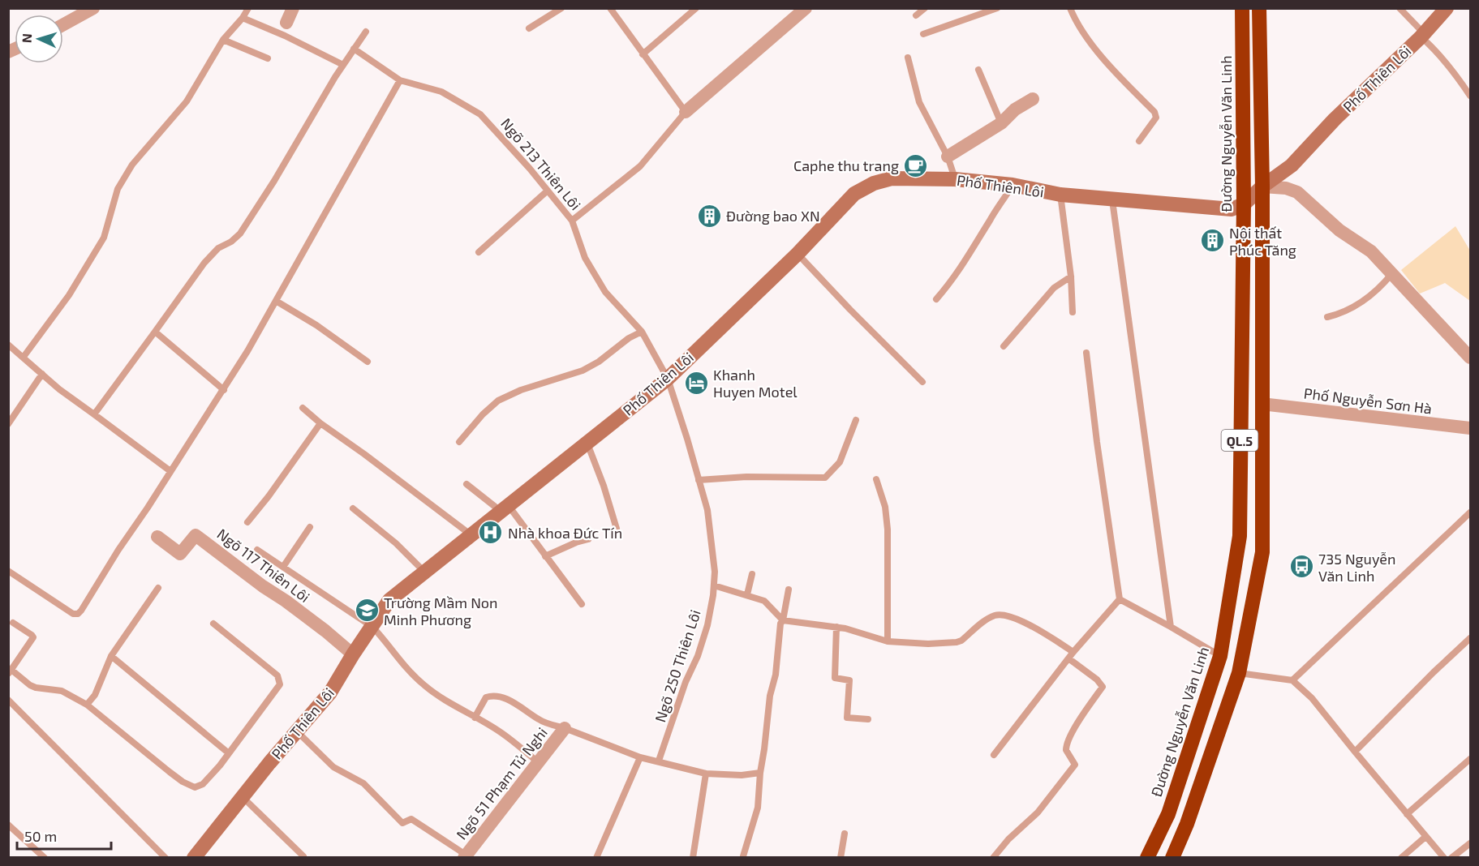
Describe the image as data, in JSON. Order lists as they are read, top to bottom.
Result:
{
  "streets": {
    "highway": ["Đường Nguyễn Văn Linh", "QL.5"],
    "main road": ["Phố Thiên Lôi"],
    "street": ["Phố Nguyễn Sơn Hà", "Ngõ 117 Thiên Lôi", "Ngõ 51 Phạm Tử Nghi"],
    "lane": ["Ngõ 213 Thiên Lôi", "Ngõ 250 Thiên Lôi"]
  },
  "crossings": [
    ["Phố Thiên Lôi", "Đường Nguyễn Văn Linh"],
    ["Phố Thiên Lôi", "Ngõ 213 Thiên Lôi"],
    ["Phố Thiên Lôi", "QL.5"],
    ["Phố Thiên Lôi", "Ngõ 117 Thiên Lôi"],
    ["Phố Thiên Lôi", "Ngõ 250 Thiên Lôi"],
    ["Ngõ 213 Thiên Lôi", "Ngõ 250 Thiên Lôi"],
    ["Phố Nguyễn Sơn Hà", "QL.5"]
  ],
  "places": {
    "cafe": ["Caphe thu trang"],
    "building": ["Đường bao XN", "Nội thất Phúc Tăng"],
    "hotel": ["Khanh Huyen Motel"],
    "hospital": ["Nhà khoa Đức Tín"],
    "bus stop": ["735 Nguyễn Văn Linh"],
    "school or university": ["Trường Mầm Non Minh Phương"]
  },
  "scale_bar": "50 m",
  "north": "left"
}
